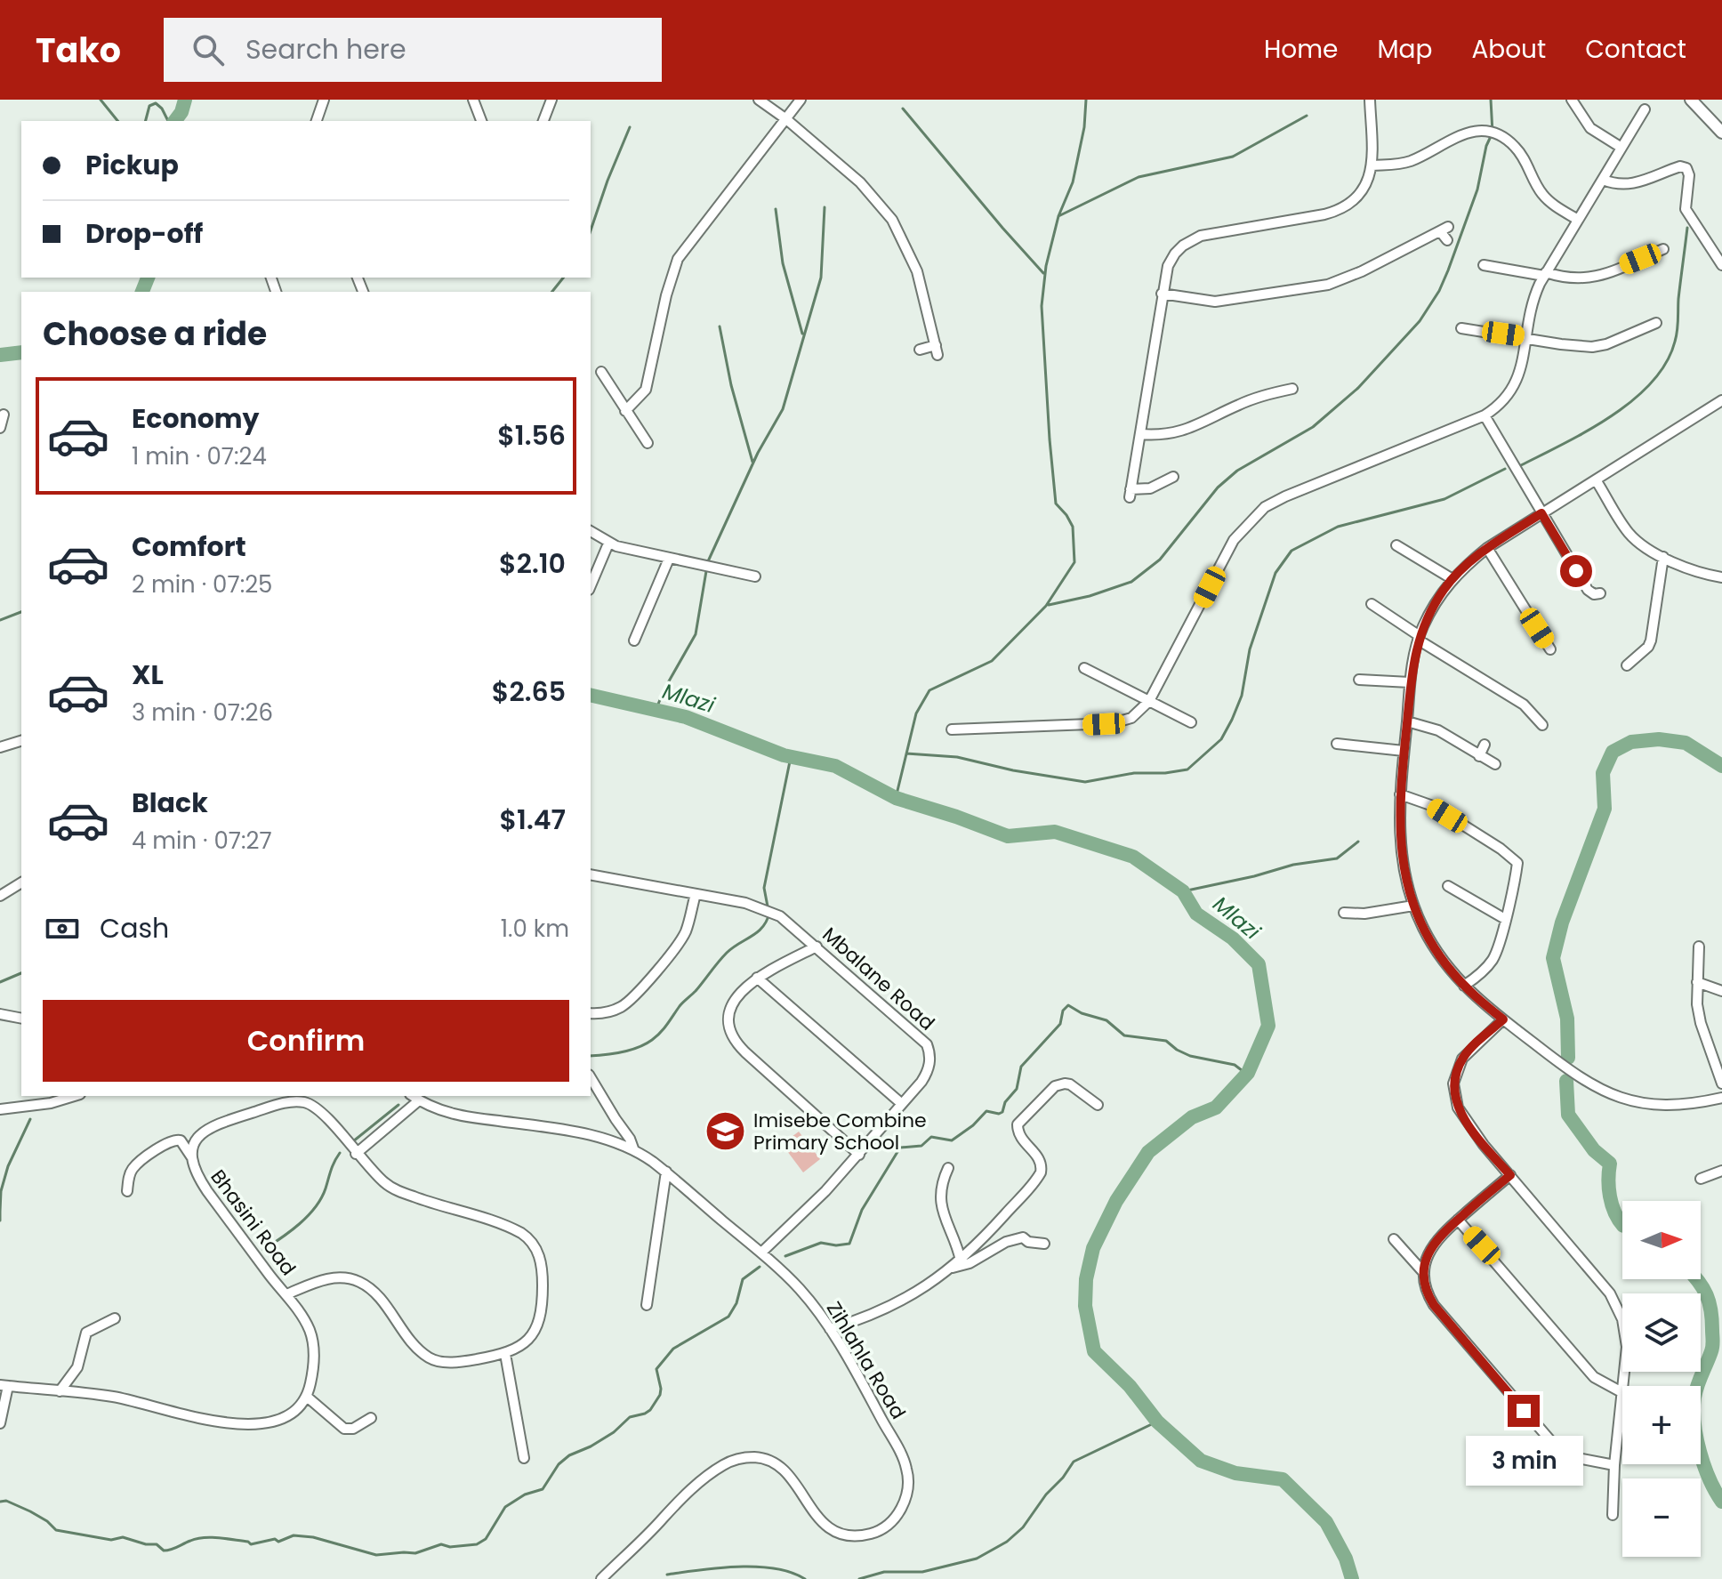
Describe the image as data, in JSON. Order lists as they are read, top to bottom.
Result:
{
  "streets": {
    "street": ["Mbalane Road", "Bhasini Road", "Zihlahla Road"]
  },
  "crossings": [
    ["Mbalane Road", "Zihlahla Road"]
  ],
  "water": ["Mlazi"],
  "places": {
    "school or university": ["Imisebe Combine Primary School"]
  },
  "north": "right",
  "page": {
    "header": "Tako",
    "search": "Search here",
    "nav": [
      "Home",
      "Map",
      "About",
      "Contact"
    ],
    "banner": ["Pickup", "Drop-off"],
    "heading": "Choose a ride",
    "list": [
      {
        "name": "Economy",
        "note": "1 min · 07:24",
        "value": "$1.56"
      },
      {
        "name": "Comfort",
        "note": "2 min · 07:25",
        "value": "$2.10"
      },
      {
        "name": "XL",
        "note": "3 min · 07:26",
        "value": "$2.65"
      },
      {
        "name": "Black",
        "note": "4 min · 07:27",
        "value": "$1.47"
      }
    ],
    "pay": ["Cash", "1.0 km"],
    "buttons": "Confirm",
    "map_buttons": ["+", "−"],
    "bubble": "3 min"
  }
}
